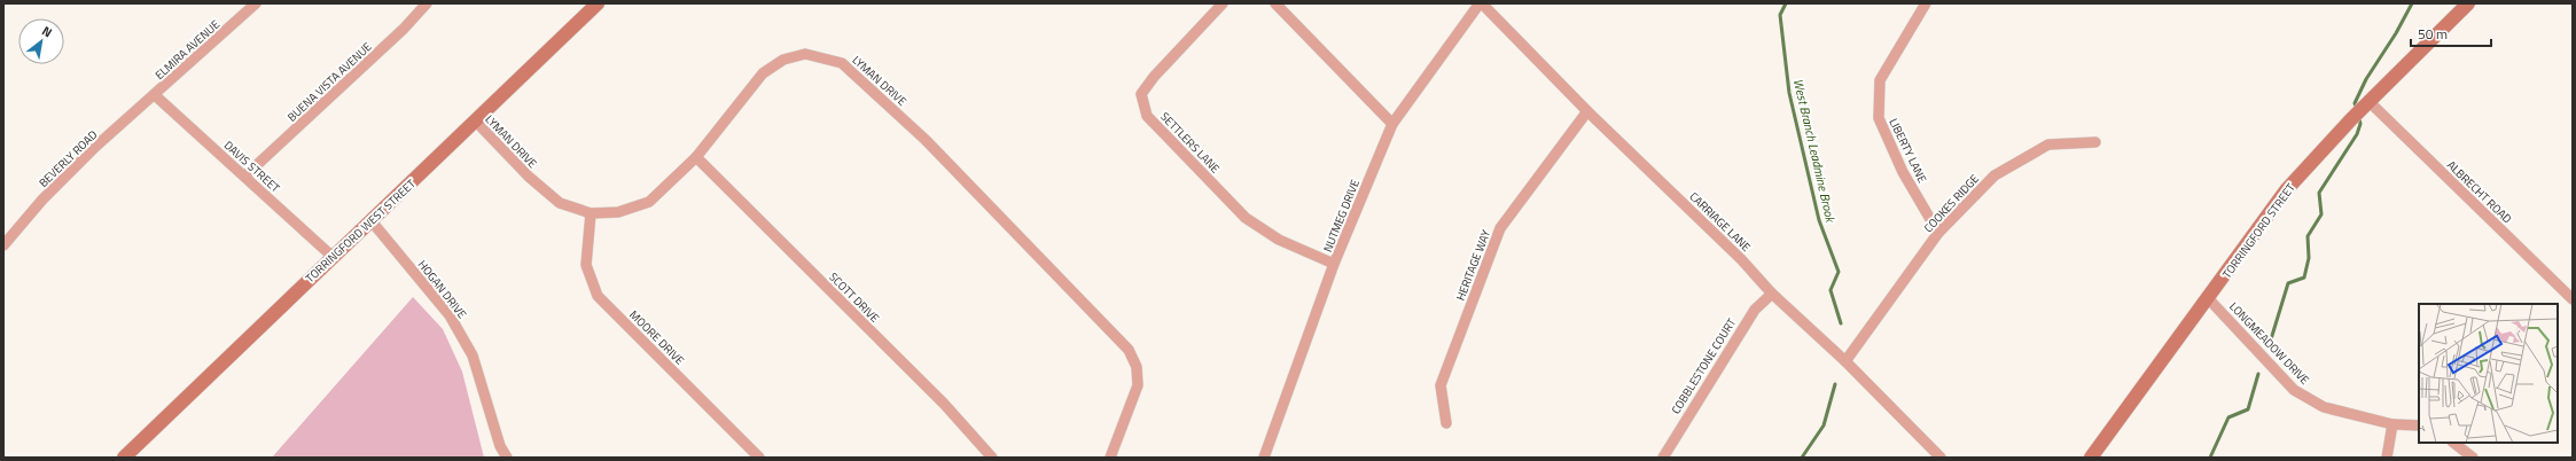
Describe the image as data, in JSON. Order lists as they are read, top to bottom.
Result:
{
  "streets": {
    "main road": ["TORRINGFORD WEST STREET", "TORRINGFORD STREET"],
    "street": [
      "ELMIRA AVENUE",
      "LYMAN DRIVE",
      "BUENA VISTA AVENUE",
      "SETTLERS LANE",
      "LIBERTY LANE",
      "BEVERLY ROAD",
      "DAVIS STREET",
      "ALBRECHT ROAD",
      "COOKES RIDGE",
      "NUTMEG DRIVE",
      "CARRIAGE LANE",
      "HERITAGE WAY",
      "HOGAN DRIVE",
      "SCOTT DRIVE",
      "MOORE DRIVE",
      "LONGMEADOW DRIVE",
      "COBBLESTONE COURT"
    ]
  },
  "crossings": [
    ["ELMIRA AVENUE", "BEVERLY ROAD"],
    ["ELMIRA AVENUE", "DAVIS STREET"],
    ["LYMAN DRIVE", "TORRINGFORD WEST STREET"],
    ["LYMAN DRIVE", "SCOTT DRIVE"],
    ["LYMAN DRIVE", "MOORE DRIVE"],
    ["BUENA VISTA AVENUE", "DAVIS STREET"],
    ["SETTLERS LANE", "NUTMEG DRIVE"],
    ["LIBERTY LANE", "COOKES RIDGE"],
    ["BEVERLY ROAD", "DAVIS STREET"],
    ["DAVIS STREET", "TORRINGFORD WEST STREET"],
    ["ALBRECHT ROAD", "TORRINGFORD STREET"],
    ["COOKES RIDGE", "CARRIAGE LANE"],
    ["NUTMEG DRIVE", "CARRIAGE LANE"],
    ["CARRIAGE LANE", "HERITAGE WAY"],
    ["CARRIAGE LANE", "COBBLESTONE COURT"],
    ["TORRINGFORD WEST STREET", "HOGAN DRIVE"],
    ["TORRINGFORD STREET", "LONGMEADOW DRIVE"]
  ],
  "water": ["West Branch Leadmine Brook"],
  "scale_bar": "50 m",
  "north": "top right"
}
